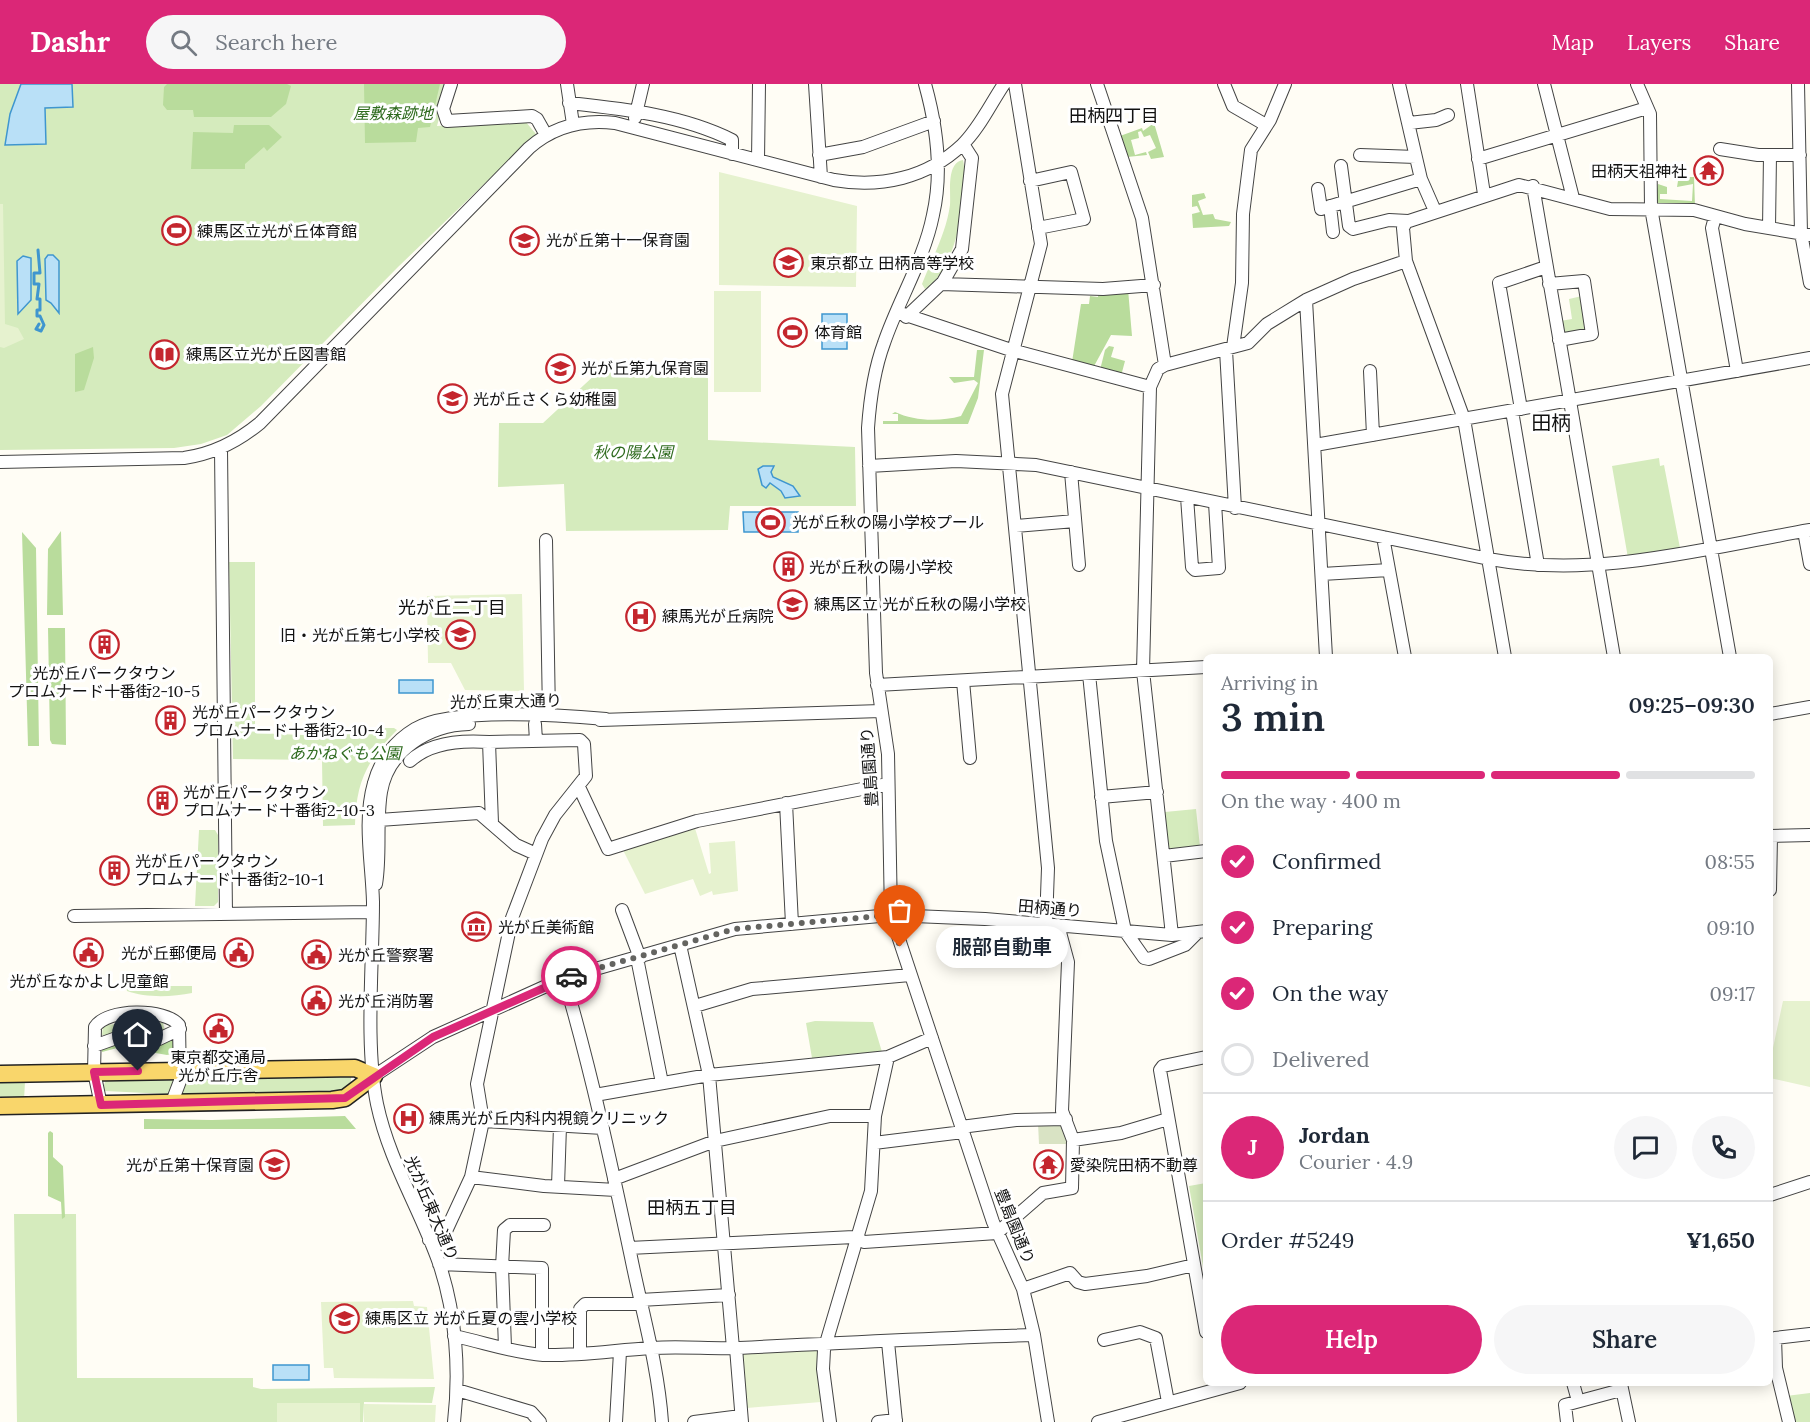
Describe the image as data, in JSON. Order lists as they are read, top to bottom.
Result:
{
  "streets": {
    "street": ["光が丘東大通り", "豊島園通り", "田柄通り"]
  },
  "crossings": [
    ["光が丘東大通り", "豊島園通り"],
    ["光が丘東大通り", "田柄通り"],
    ["豊島園通り", "田柄通り"]
  ],
  "districts": [
    "田柄四丁目",
    "田柄",
    "光が丘二丁目",
    "田柄五丁目"
  ],
  "parks": ["屋敷森跡地", "秋の陽公園", "あかねぐも公園"],
  "places": {
    "temple": ["田柄天祖神社", "愛染院田柄不動尊"],
    "sports": ["練馬区立光が丘体育館", "体育館", "光が丘秋の陽小学校プール"],
    "school or university": [
      "光が丘第十一保育園",
      "東京都立 田柄高等学校",
      "光が丘第九保育園",
      "光が丘さくら幼稚園",
      "練馬区立 光が丘秋の陽小学校",
      "旧・光が丘第七小学校",
      "光が丘第十保育園",
      "練馬区立 光が丘夏の雲小学校"
    ],
    "library": ["練馬区立光が丘図書館"],
    "building": [
      "光が丘秋の陽小学校",
      "光が丘パークタウン プロムナード十番街2-10-5",
      "光が丘パークタウン プロムナード十番街2-10-4",
      "光が丘パークタウン プロムナード十番街2-10-3",
      "光が丘パークタウン プロムナード十番街2-10-1"
    ],
    "hospital": ["練馬光が丘病院", "練馬光が丘内科内視鏡クリニック"],
    "museum": ["光が丘美術館"],
    "other": ["服部自動車"],
    "public building": [
      "光が丘なかよし児童館",
      "光が丘郵便局",
      "光が丘警察署",
      "光が丘消防署",
      "東京都交通局 光が丘庁舎"
    ]
  },
  "page": {
    "header": "Dashr",
    "search": "Search here",
    "nav": ["Map", "Layers", "Share"],
    "heading": ["3 min", "Arriving in", "09:25–09:30"],
    "panel": [
      "Jordan",
      "Courier · 4.9",
      "Order #5249",
      "¥1,650"
    ],
    "bar": "On the way · 400 m",
    "list": [
      ["Confirmed", "08:55"],
      ["Preparing", "09:10"],
      ["On the way", "09:17"],
      "Delivered"
    ],
    "bubble": "服部自動車",
    "round": "J",
    "buttons": ["Help", "Share"]
  }
}
